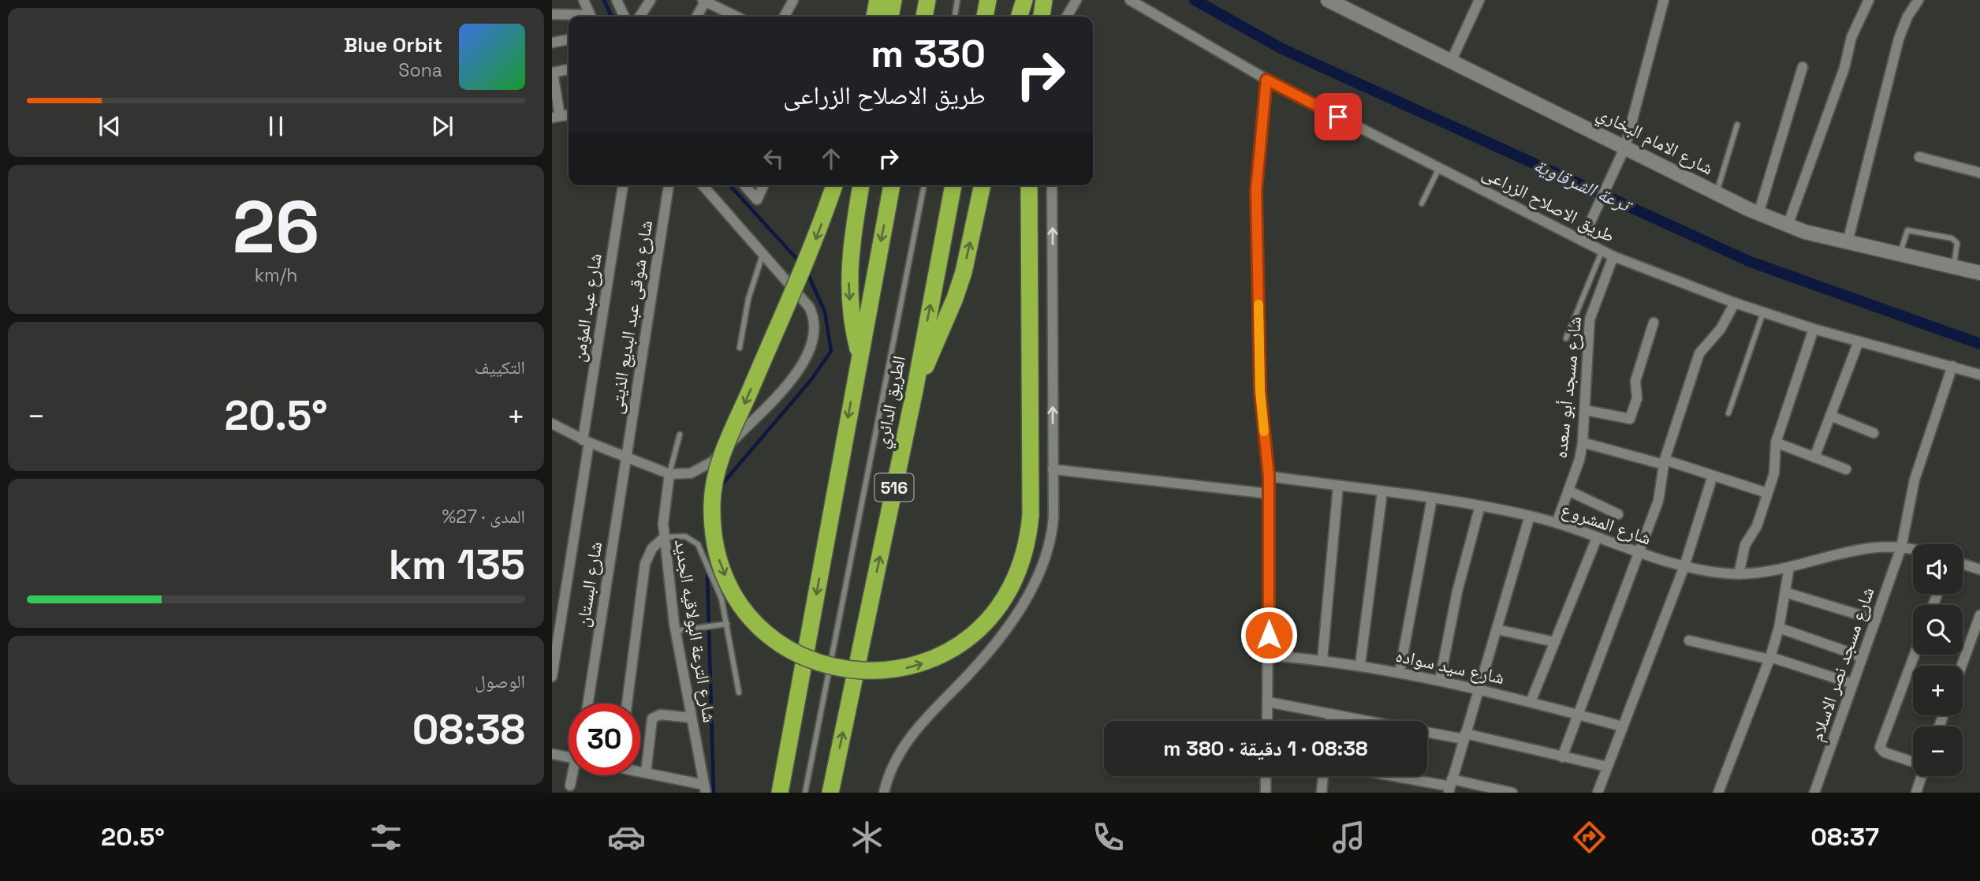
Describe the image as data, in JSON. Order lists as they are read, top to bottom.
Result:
{
  "streets": {
    "highway": ["الطريق الدائري", "516"],
    "street": [
      "شارع الامام البخاري",
      "طريق الاصلاح الزراعى",
      "شارع عبد المؤمن",
      "شارع شوقى عبد البديع الذيتى",
      "شارع مسجد أبو سعده",
      "شارع المشروع",
      "شارع البستان",
      "شارع الترعة البولاقيه الجديد",
      "شارع مسجد نصر الاسلام",
      "شارع سيد سواده"
    ]
  },
  "crossings": [
    ["طريق الاصلاح الزراعى", "شارع مسجد أبو سعده"],
    ["طريق الاصلاح الزراعى", "شارع مسجد نصر الاسلام"],
    ["شارع شوقى عبد البديع الذيتى", "شارع البستان"],
    ["شارع مسجد أبو سعده", "شارع المشروع"],
    ["شارع المشروع", "شارع مسجد نصر الاسلام"]
  ],
  "water": ["ترعة الشرقاوية"],
  "page": {
    "turn": ["330 m", "طريق الاصلاح الزراعى"],
    "song": ["Blue Orbit", "Sona"],
    "tile": [
      ["26", "km/h"],
      "التكييف",
      ["المدى · 27%", "135 km"],
      ["الوصول", "08:38"]
    ],
    "heat": ["−", "20.5°", "+"],
    "map_buttons": ["+", "−"],
    "limit": "30",
    "trip": "08:38 · 1 دقيقة · 380 m",
    "tabs": ["08:37", "20.5°"]
  }
}
